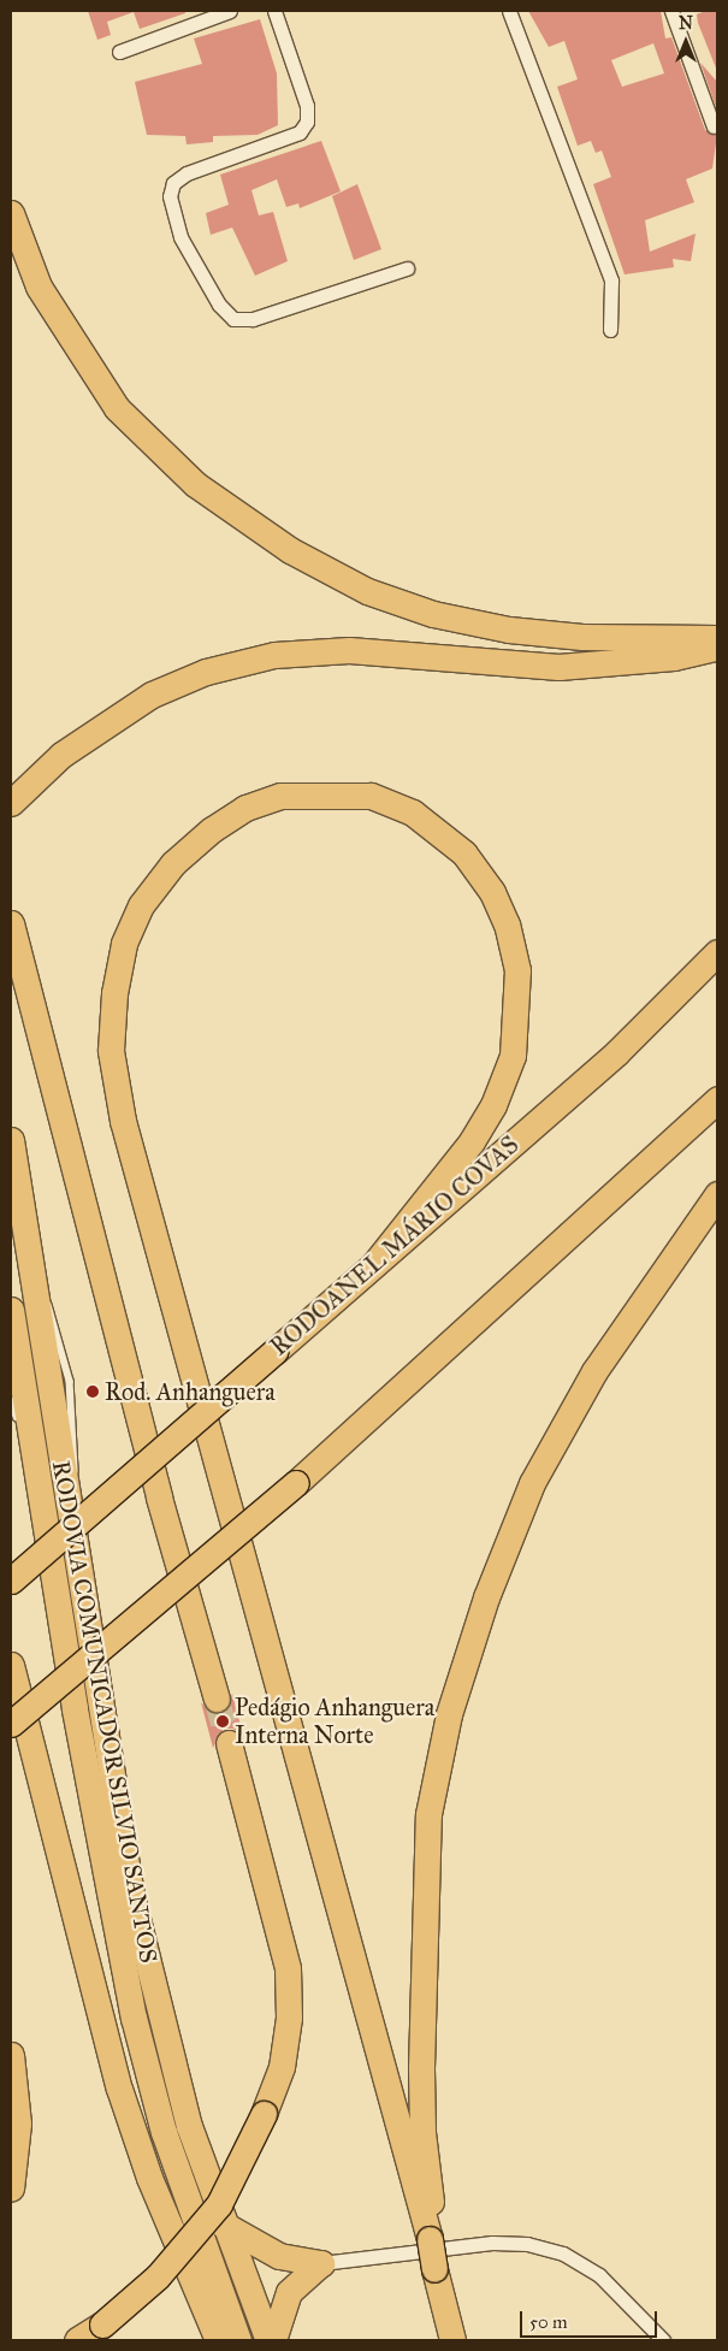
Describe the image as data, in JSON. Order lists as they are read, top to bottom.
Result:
{
  "streets": {
    "highway": ["RODOANEL MÁRIO COVAS", "RODOVIA COMUNICADOR SILVIO SANTOS"]
  },
  "places": ["Rod. Anhanguera", "Pedágio Anhanguera Interna Norte"],
  "scale_bar": "50 m",
  "north": "top"
}
